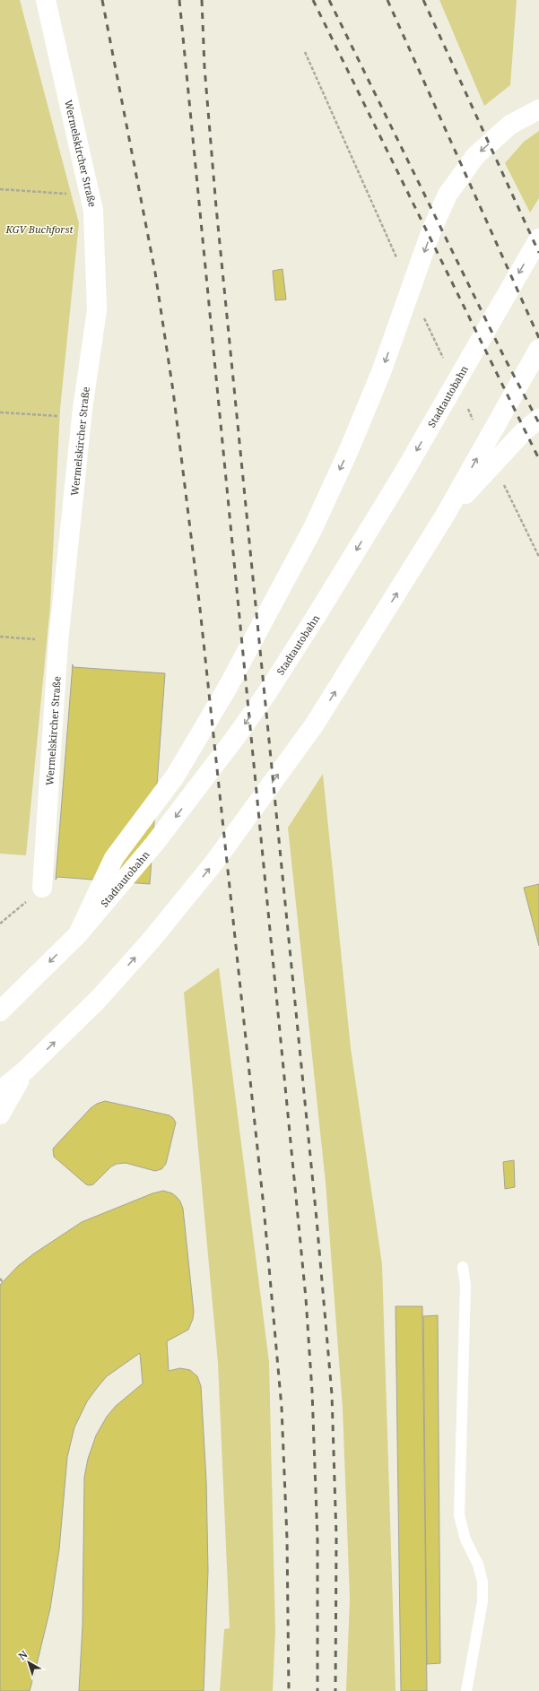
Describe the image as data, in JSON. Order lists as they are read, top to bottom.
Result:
{
  "streets": {
    "main road": ["Wermelskircher Straße", "Stadtautobahn"]
  },
  "parks": ["KGV Buchforst"],
  "north": "top left"
}
